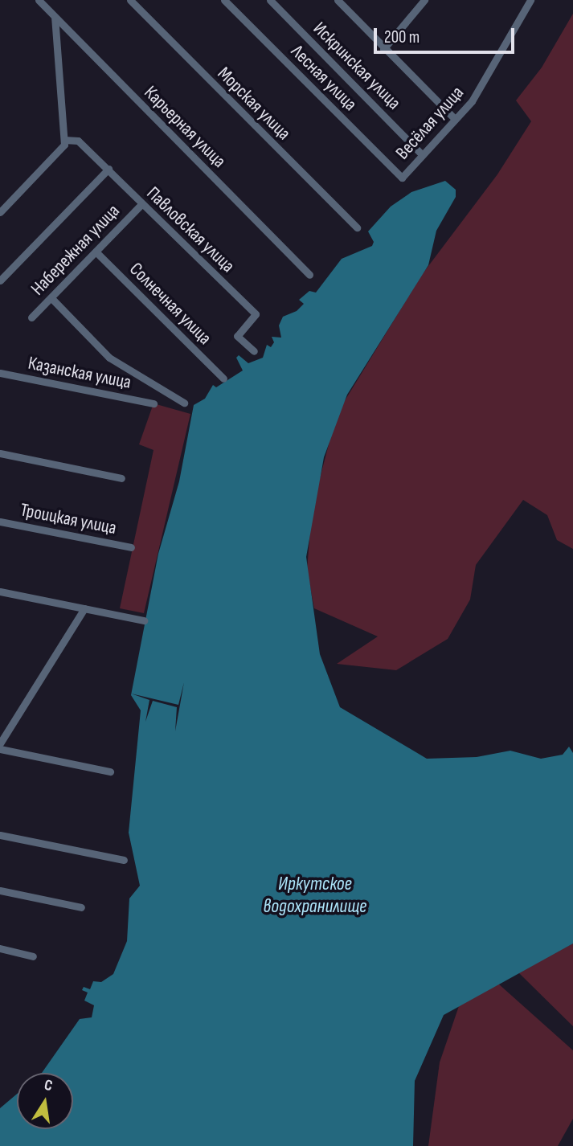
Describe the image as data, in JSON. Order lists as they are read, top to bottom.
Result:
{
  "streets": {
    "street": [
      "Искринская улица",
      "Лесная улица",
      "Морская улица",
      "Весёлая улица",
      "Карьерная улица",
      "Павловская улица",
      "Набережная улица",
      "Солнечная улица",
      "Казанская улица",
      "Троицкая улица"
    ]
  },
  "crossings": [
    ["Искринская улица", "Весёлая улица"],
    ["Лесная улица", "Весёлая улица"],
    ["Павловская улица", "Набережная улица"],
    ["Набережная улица", "Солнечная улица"]
  ],
  "water": ["Иркутское водохранилище"],
  "scale_bar": "200 m",
  "north": "top"
}
